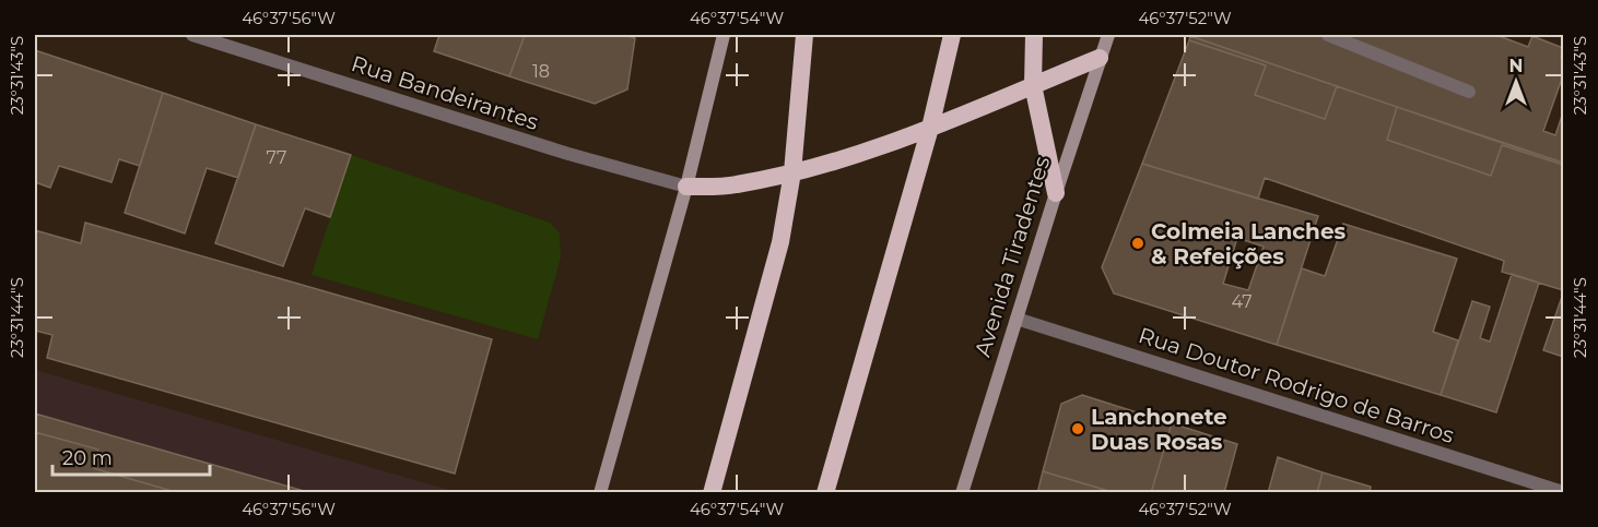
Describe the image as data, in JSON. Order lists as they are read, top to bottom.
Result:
{
  "streets": {
    "main road": ["Avenida Tiradentes"],
    "street": ["Rua Bandeirantes", "Rua Doutor Rodrigo de Barros"]
  },
  "crossings": [
    ["Avenida Tiradentes", "Rua Doutor Rodrigo de Barros"]
  ],
  "places": ["Colmeia Lanches & Refeições", "Lanchonete Duas Rosas"],
  "house_numbers": ["18", "77", "47"],
  "scale_bar": "20 m",
  "north": "top",
  "coordinates": [
    "46°37'56\"W",
    "46°37'54\"W",
    "46°37'52\"W",
    "23°31'43\"S",
    "23°31'44\"S"
  ]
}
